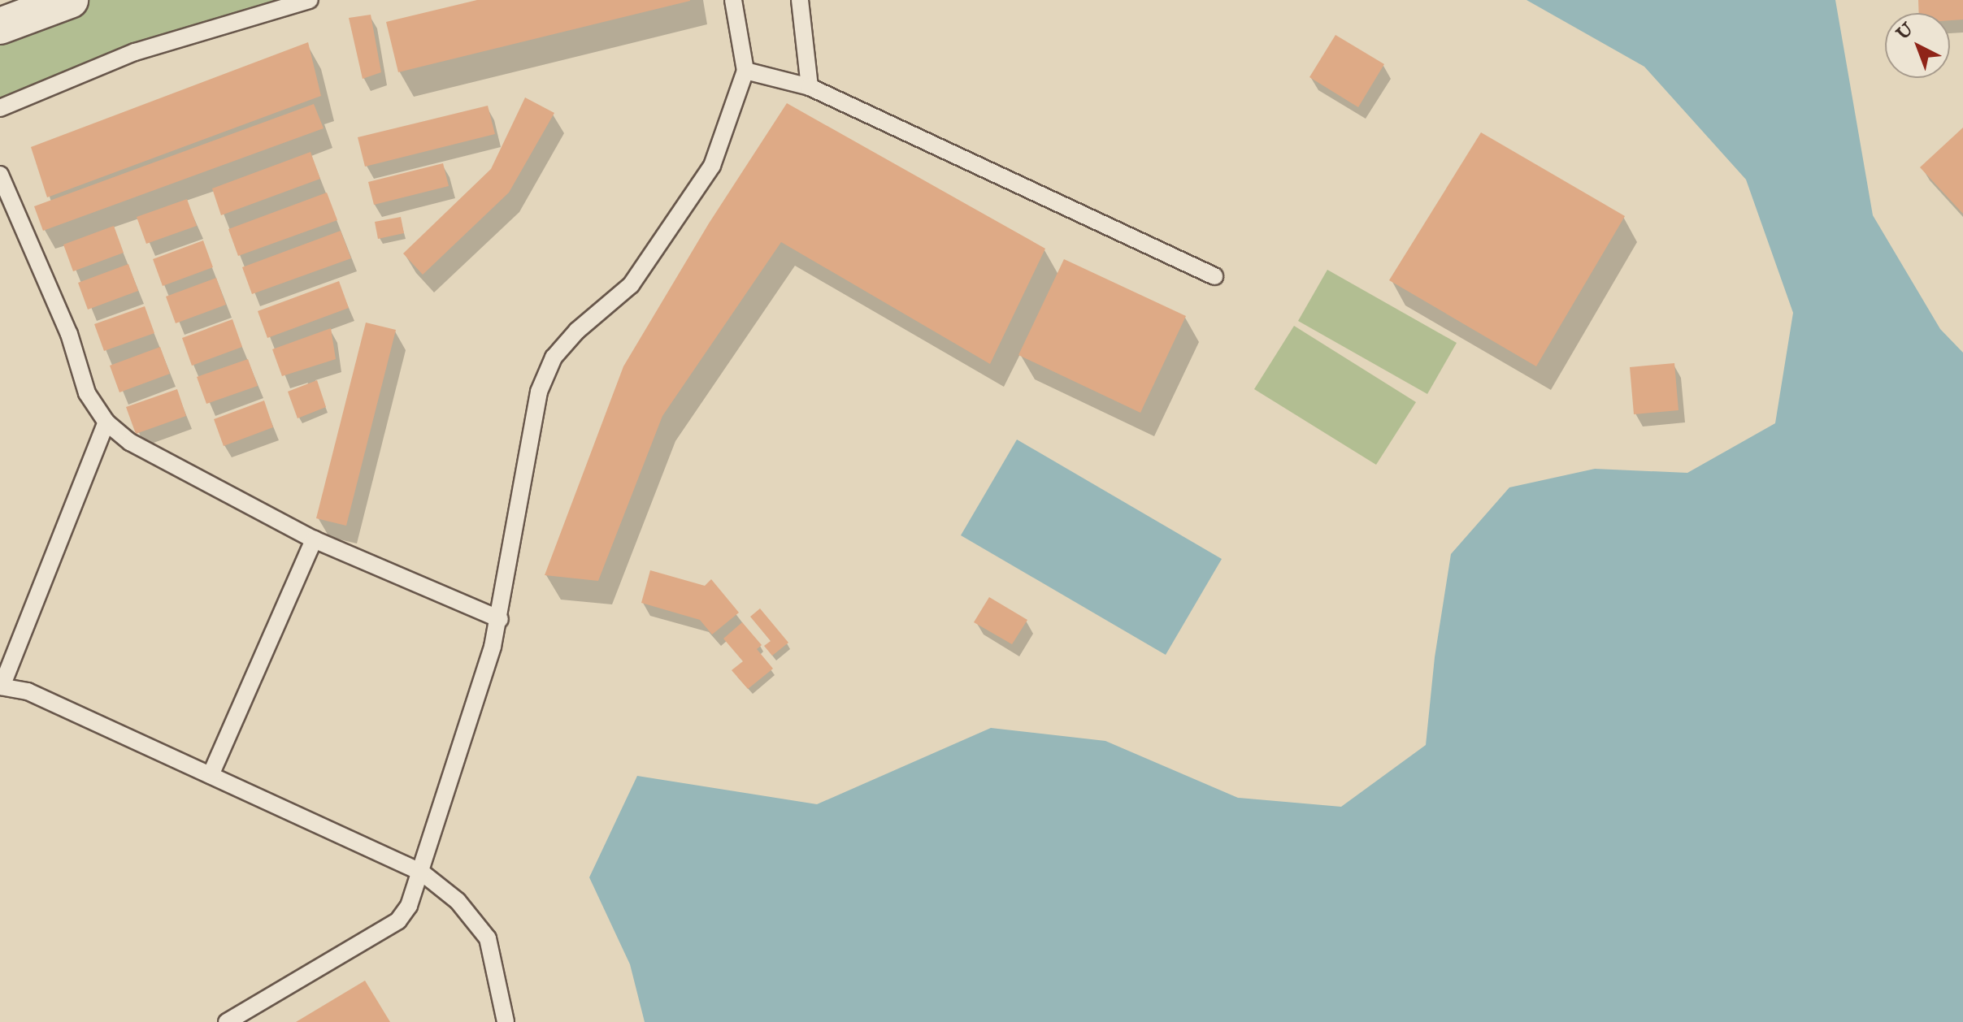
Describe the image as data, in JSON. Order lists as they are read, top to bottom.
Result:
{
  "north": "top left"
}
